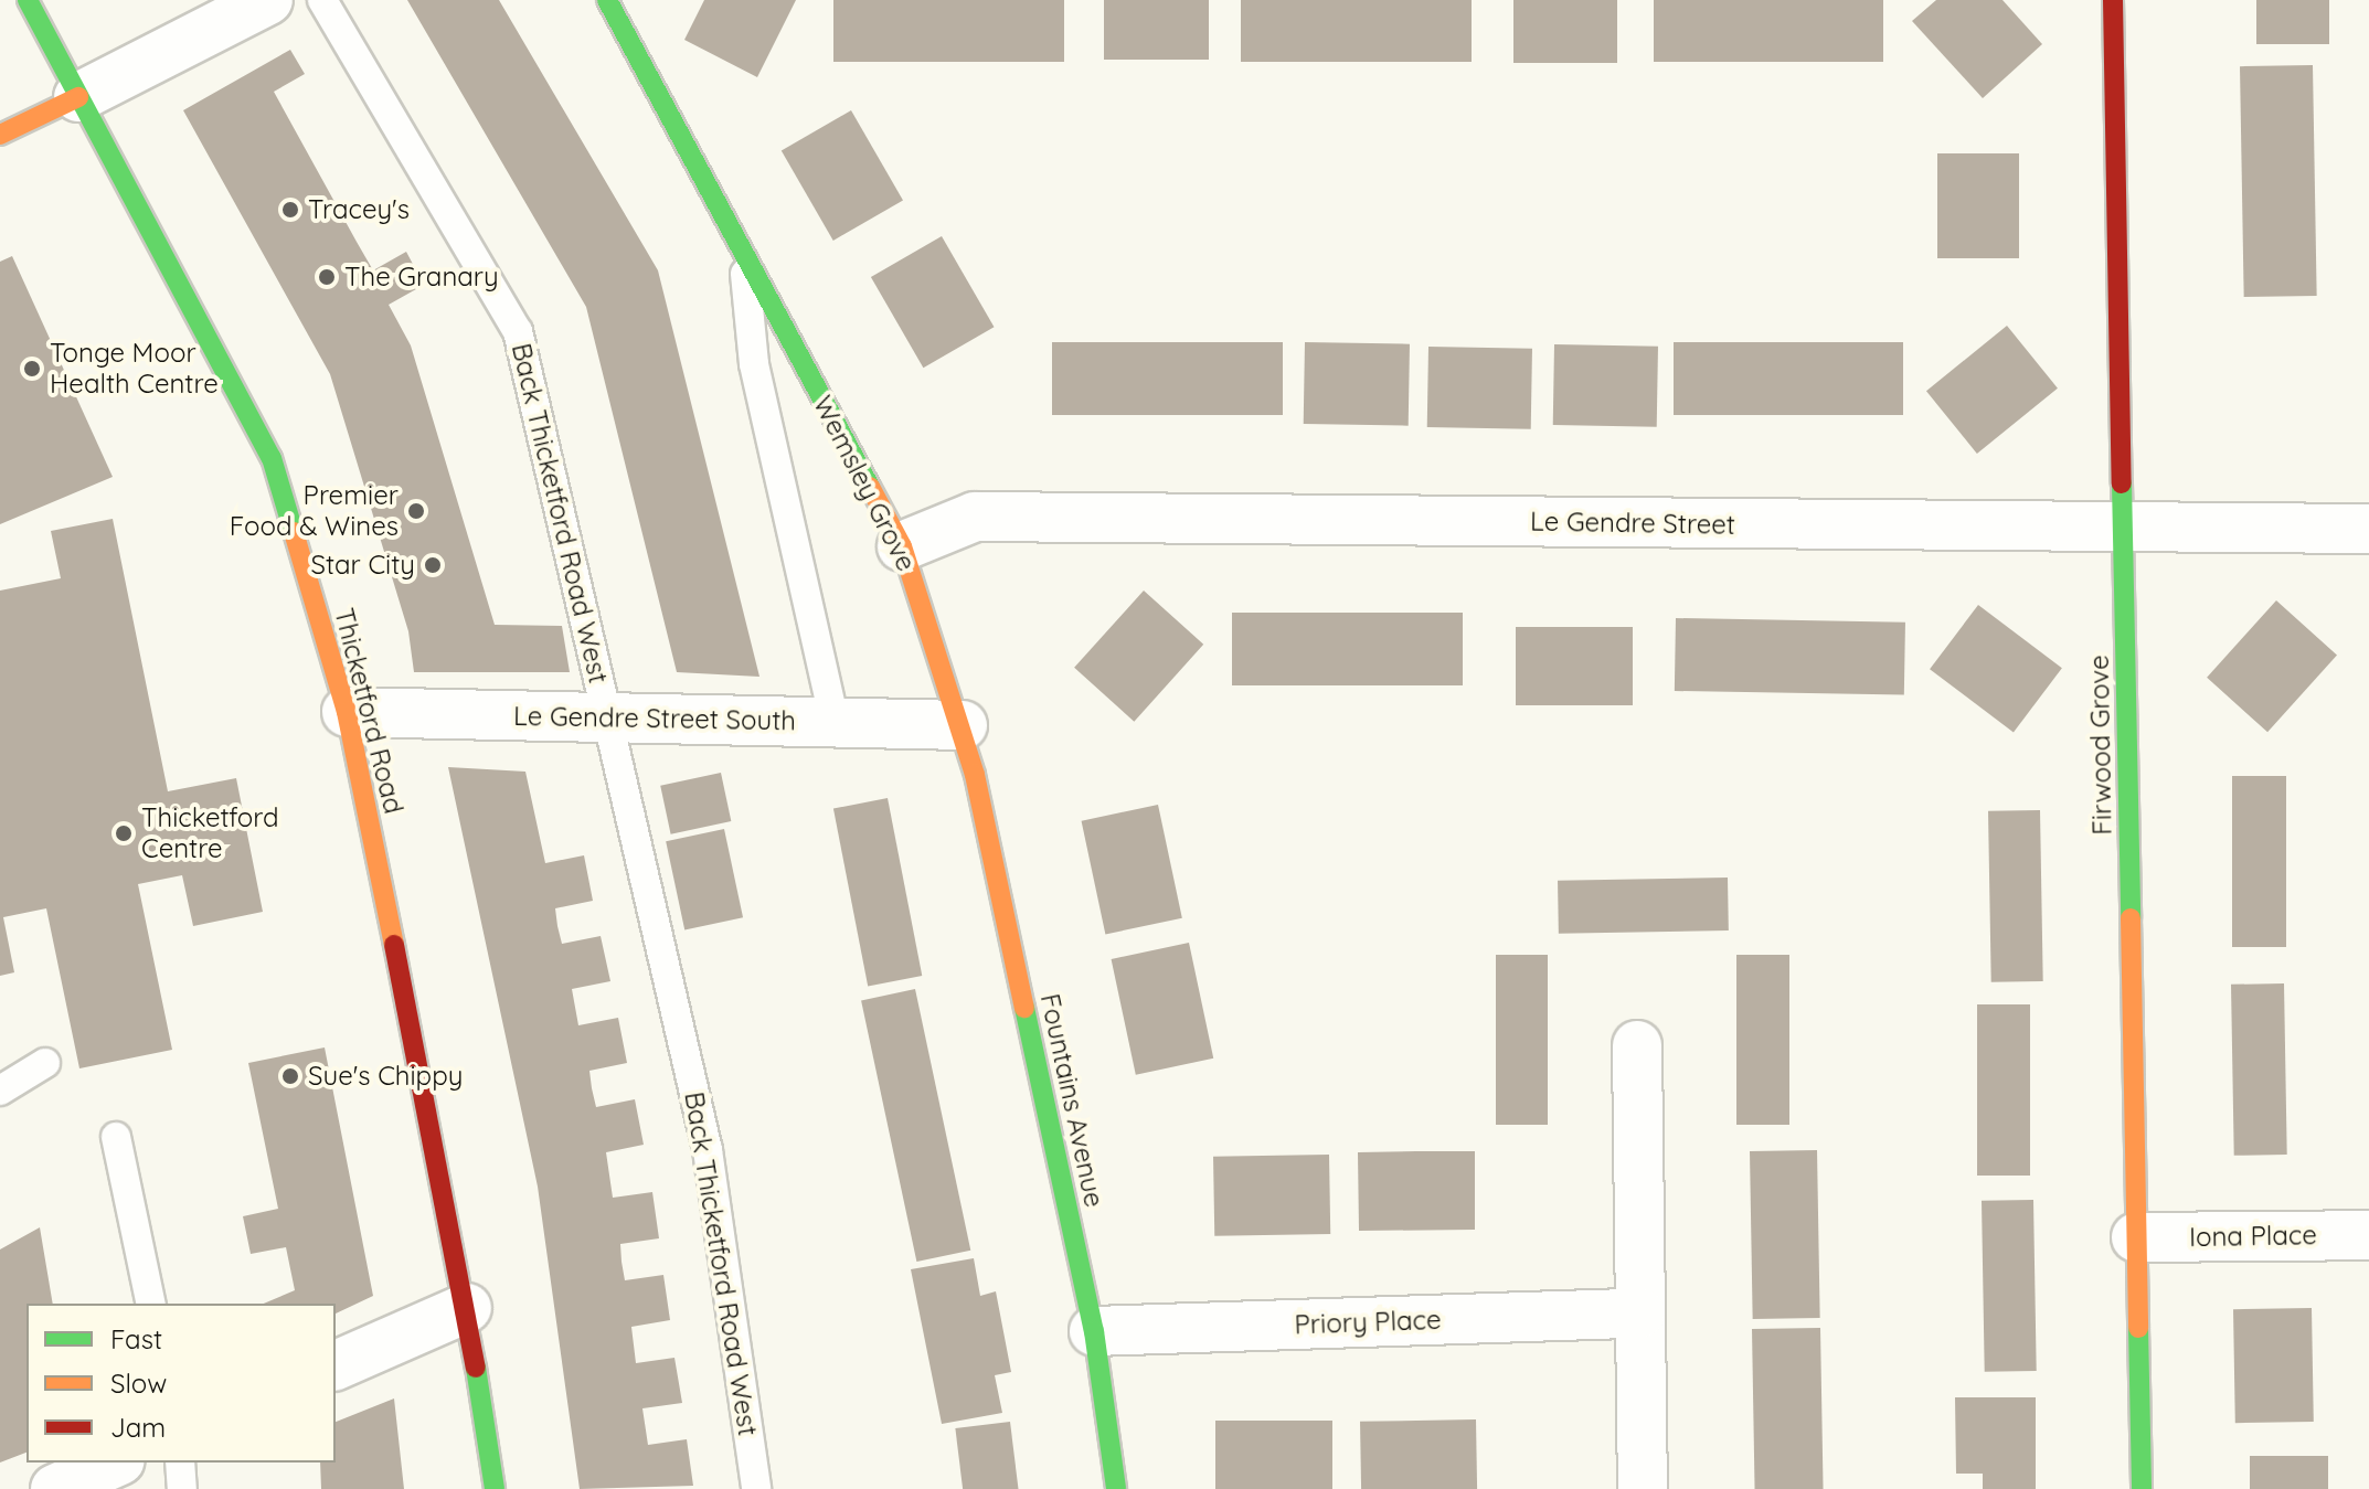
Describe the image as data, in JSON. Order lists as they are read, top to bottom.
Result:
{
  "streets": {
    "street": [
      "Wemsley Grove",
      "Le Gendre Street",
      "Thicketford Road",
      "Le Gendre Street South",
      "Firwood Grove",
      "Fountains Avenue",
      "Iona Place",
      "Priory Place"
    ],
    "lane": ["Back Thicketford Road West"]
  },
  "crossings": [
    ["Wemsley Grove", "Le Gendre Street"],
    ["Wemsley Grove", "Le Gendre Street South"],
    ["Wemsley Grove", "Fountains Avenue"],
    ["Back Thicketford Road West", "Le Gendre Street South"],
    ["Le Gendre Street", "Firwood Grove"],
    ["Thicketford Road", "Le Gendre Street South"],
    ["Le Gendre Street South", "Fountains Avenue"],
    ["Firwood Grove", "Iona Place"],
    ["Fountains Avenue", "Priory Place"]
  ],
  "places": [
    "Tracey's",
    "The Granary",
    "Tonge Moor Health Centre",
    "Premier Food & Wines",
    "Star City",
    "Thicketford Centre",
    "Sue's Chippy"
  ],
  "legend": ["Fast", "Slow", "Jam"]
}
